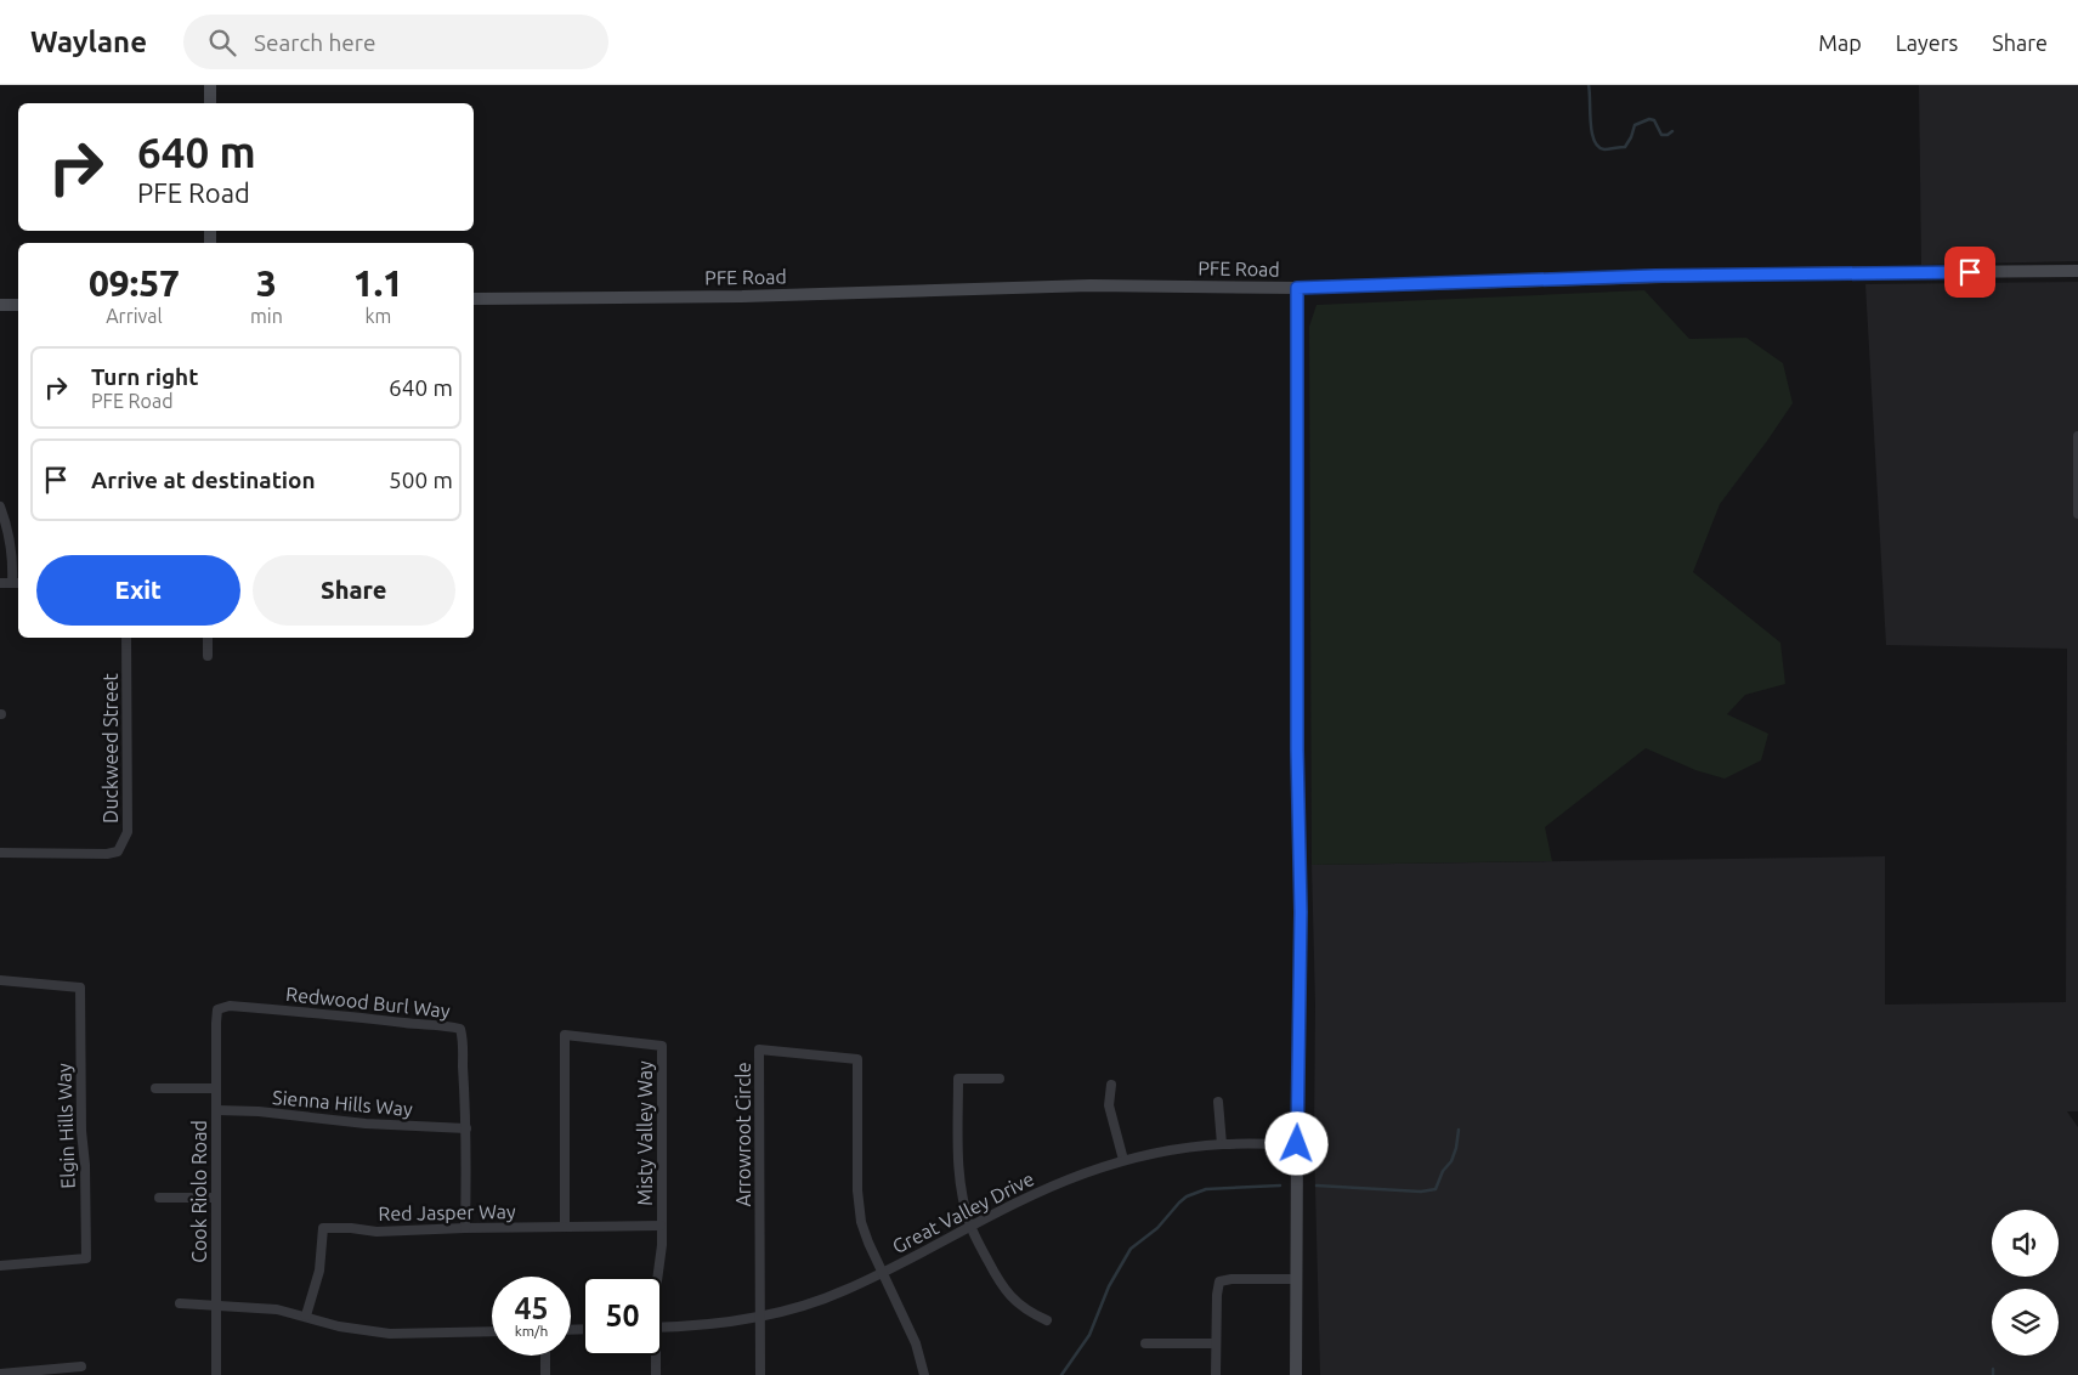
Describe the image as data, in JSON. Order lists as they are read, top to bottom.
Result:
{
  "streets": {
    "main road": ["PFE Road"],
    "street": [
      "Duckweed Street",
      "Redwood Burl Way",
      "Sienna Hills Way",
      "Elgin Hills Way",
      "Misty Valley Way",
      "Arrowroot Circle",
      "Cook Riolo Road",
      "Red Jasper Way",
      "Great Valley Drive"
    ]
  },
  "crossings": [
    ["Redwood Burl Way", "Sienna Hills Way"],
    ["Redwood Burl Way", "Cook Riolo Road"],
    ["Redwood Burl Way", "Red Jasper Way"],
    ["Sienna Hills Way", "Cook Riolo Road"],
    ["Misty Valley Way", "Red Jasper Way"],
    ["Arrowroot Circle", "Great Valley Drive"]
  ],
  "page": {
    "header": "Waylane",
    "search": "Search here",
    "nav": ["Map", "Layers", "Share"],
    "turn": ["640 m", "PFE Road"],
    "eta": [
      "09:57",
      "Arrival",
      "3",
      "min",
      "1.1",
      "km"
    ],
    "list": [
      {
        "name": "Turn right",
        "note": "PFE Road",
        "value": "640 m"
      },
      {
        "name": "Arrive at destination",
        "value": "500 m"
      }
    ],
    "buttons": ["Exit", "Share"],
    "speed": "45 km/h",
    "limit": "50"
  }
}
